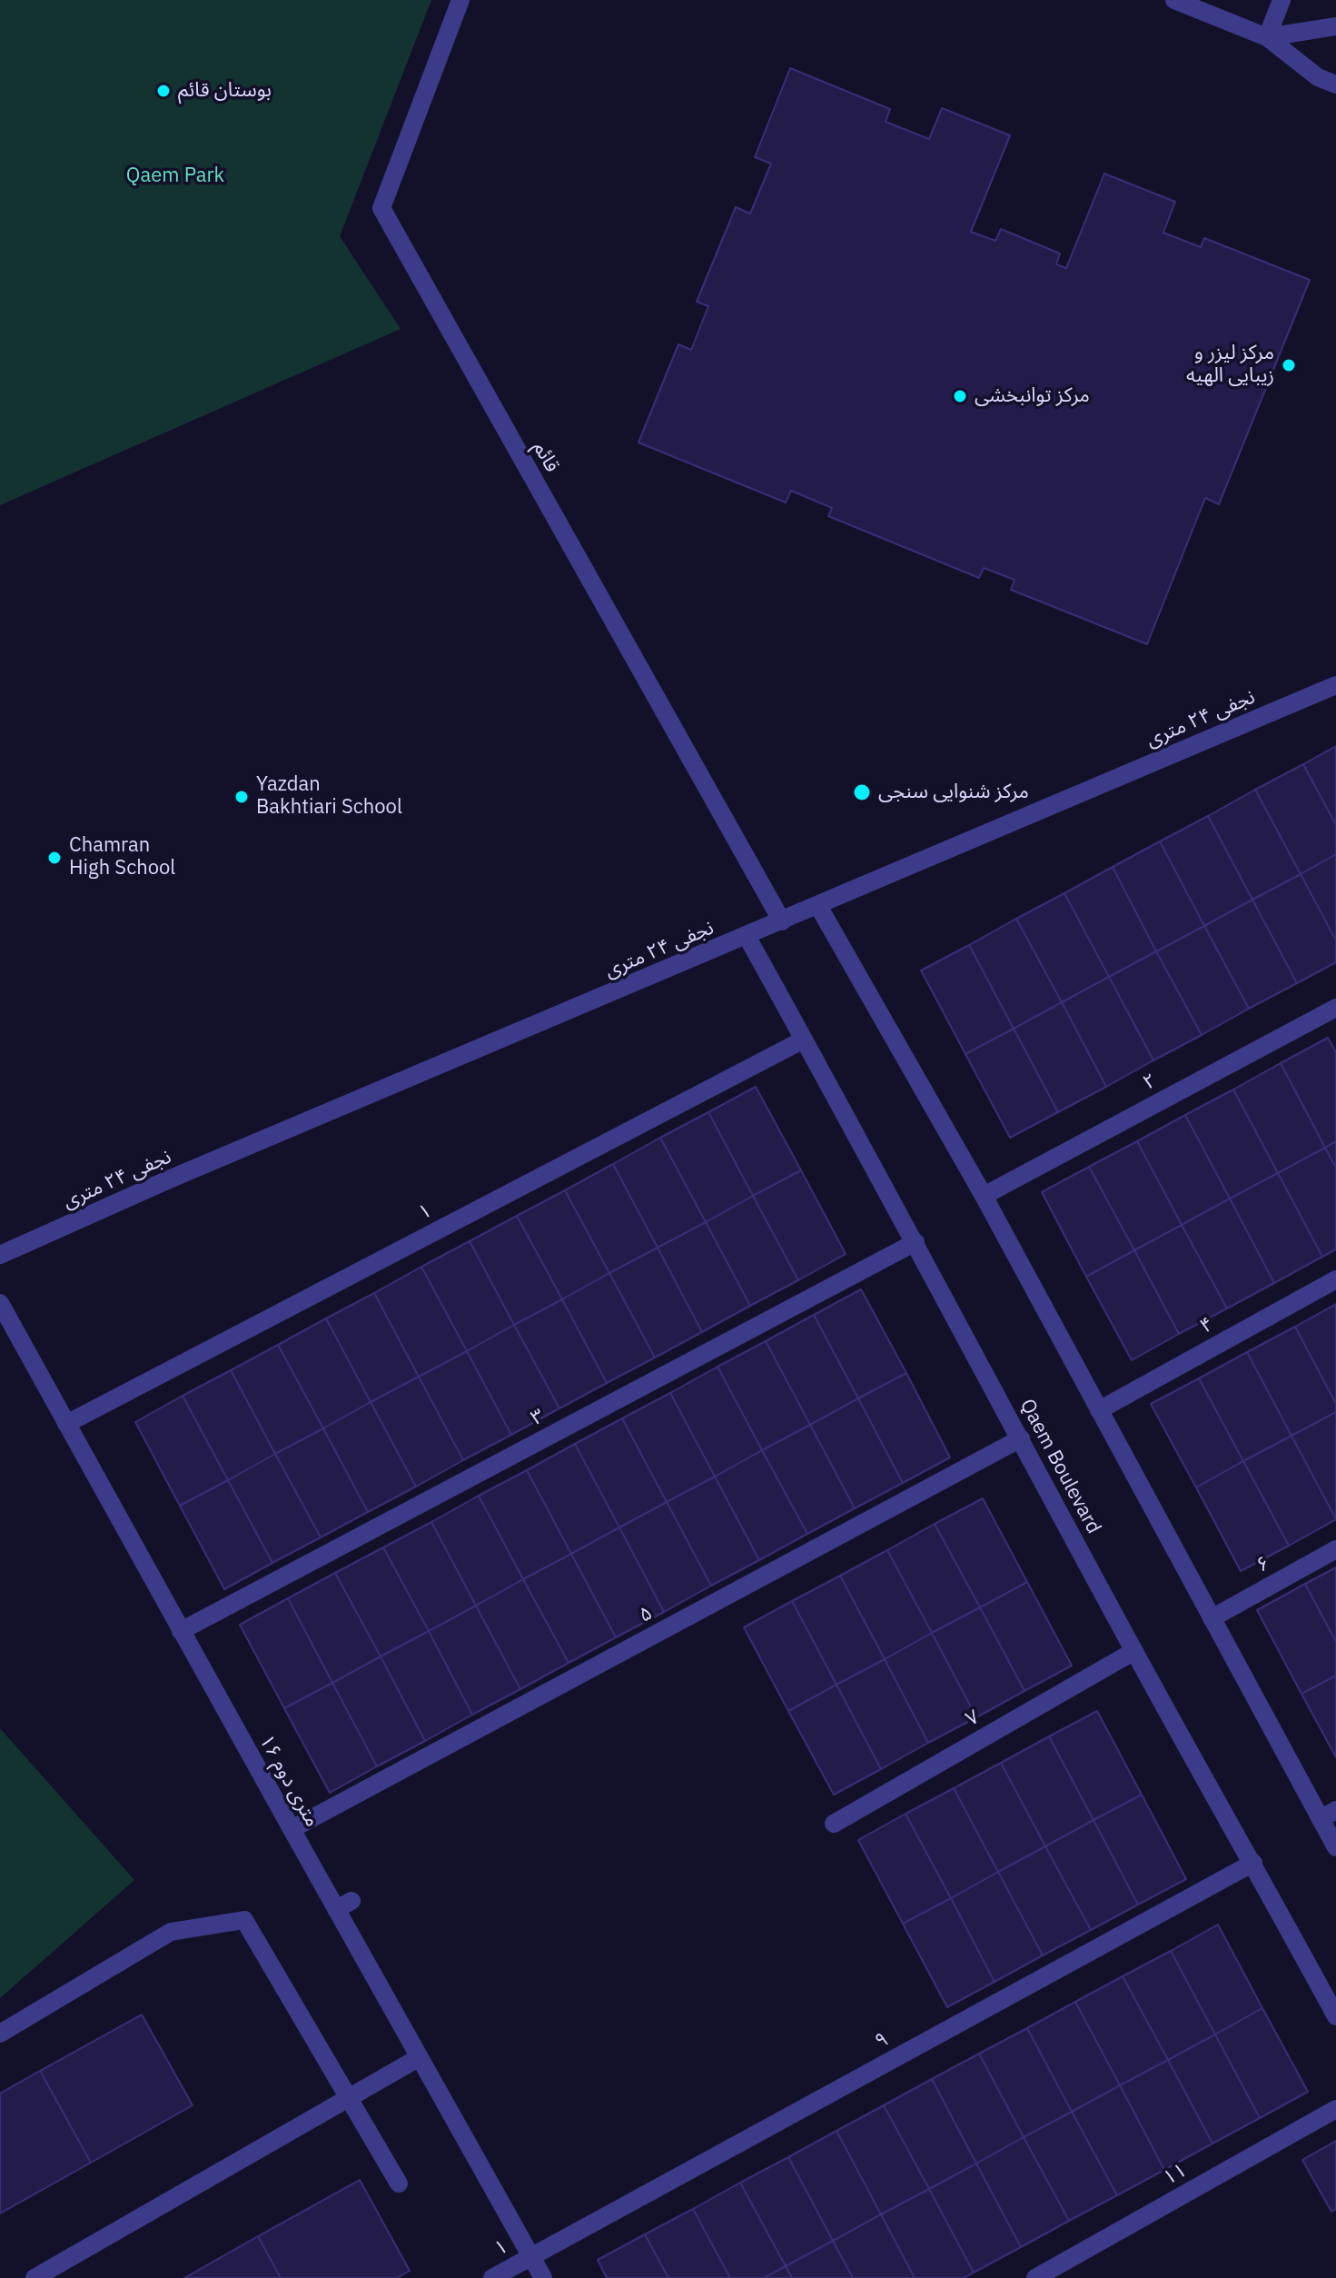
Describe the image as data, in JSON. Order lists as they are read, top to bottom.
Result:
{
  "streets": {
    "street": [
      "قائم",
      "نجفی ۲۴ متری",
      "۲",
      "۱",
      "۴",
      "۳",
      "Qaem Boulevard",
      "۶",
      "۵",
      "۷",
      "۱۶ متری دوم",
      "۹",
      "۱۱"
    ]
  },
  "crossings": [
    ["قائم", "نجفی ۲۴ متری"],
    ["نجفی ۲۴ متری", "Qaem Boulevard"],
    ["۱", "Qaem Boulevard"],
    ["۱", "۱۶ متری دوم"],
    ["۱", "۹"],
    ["۳", "Qaem Boulevard"],
    ["۳", "۱۶ متری دوم"],
    ["Qaem Boulevard", "۵"],
    ["Qaem Boulevard", "۷"],
    ["Qaem Boulevard", "۹"],
    ["۵", "۱۶ متری دوم"],
    ["۱۶ متری دوم", "۹"]
  ],
  "parks": ["Qaem Park"],
  "places": [
    "بوستان قائم",
    "مرکز لیزر و زیبایی الهیه",
    "مرکز توانبخشی",
    "مرکز شنوایی سنجی",
    "Yazdan Bakhtiari School",
    "Chamran High School"
  ]
}
